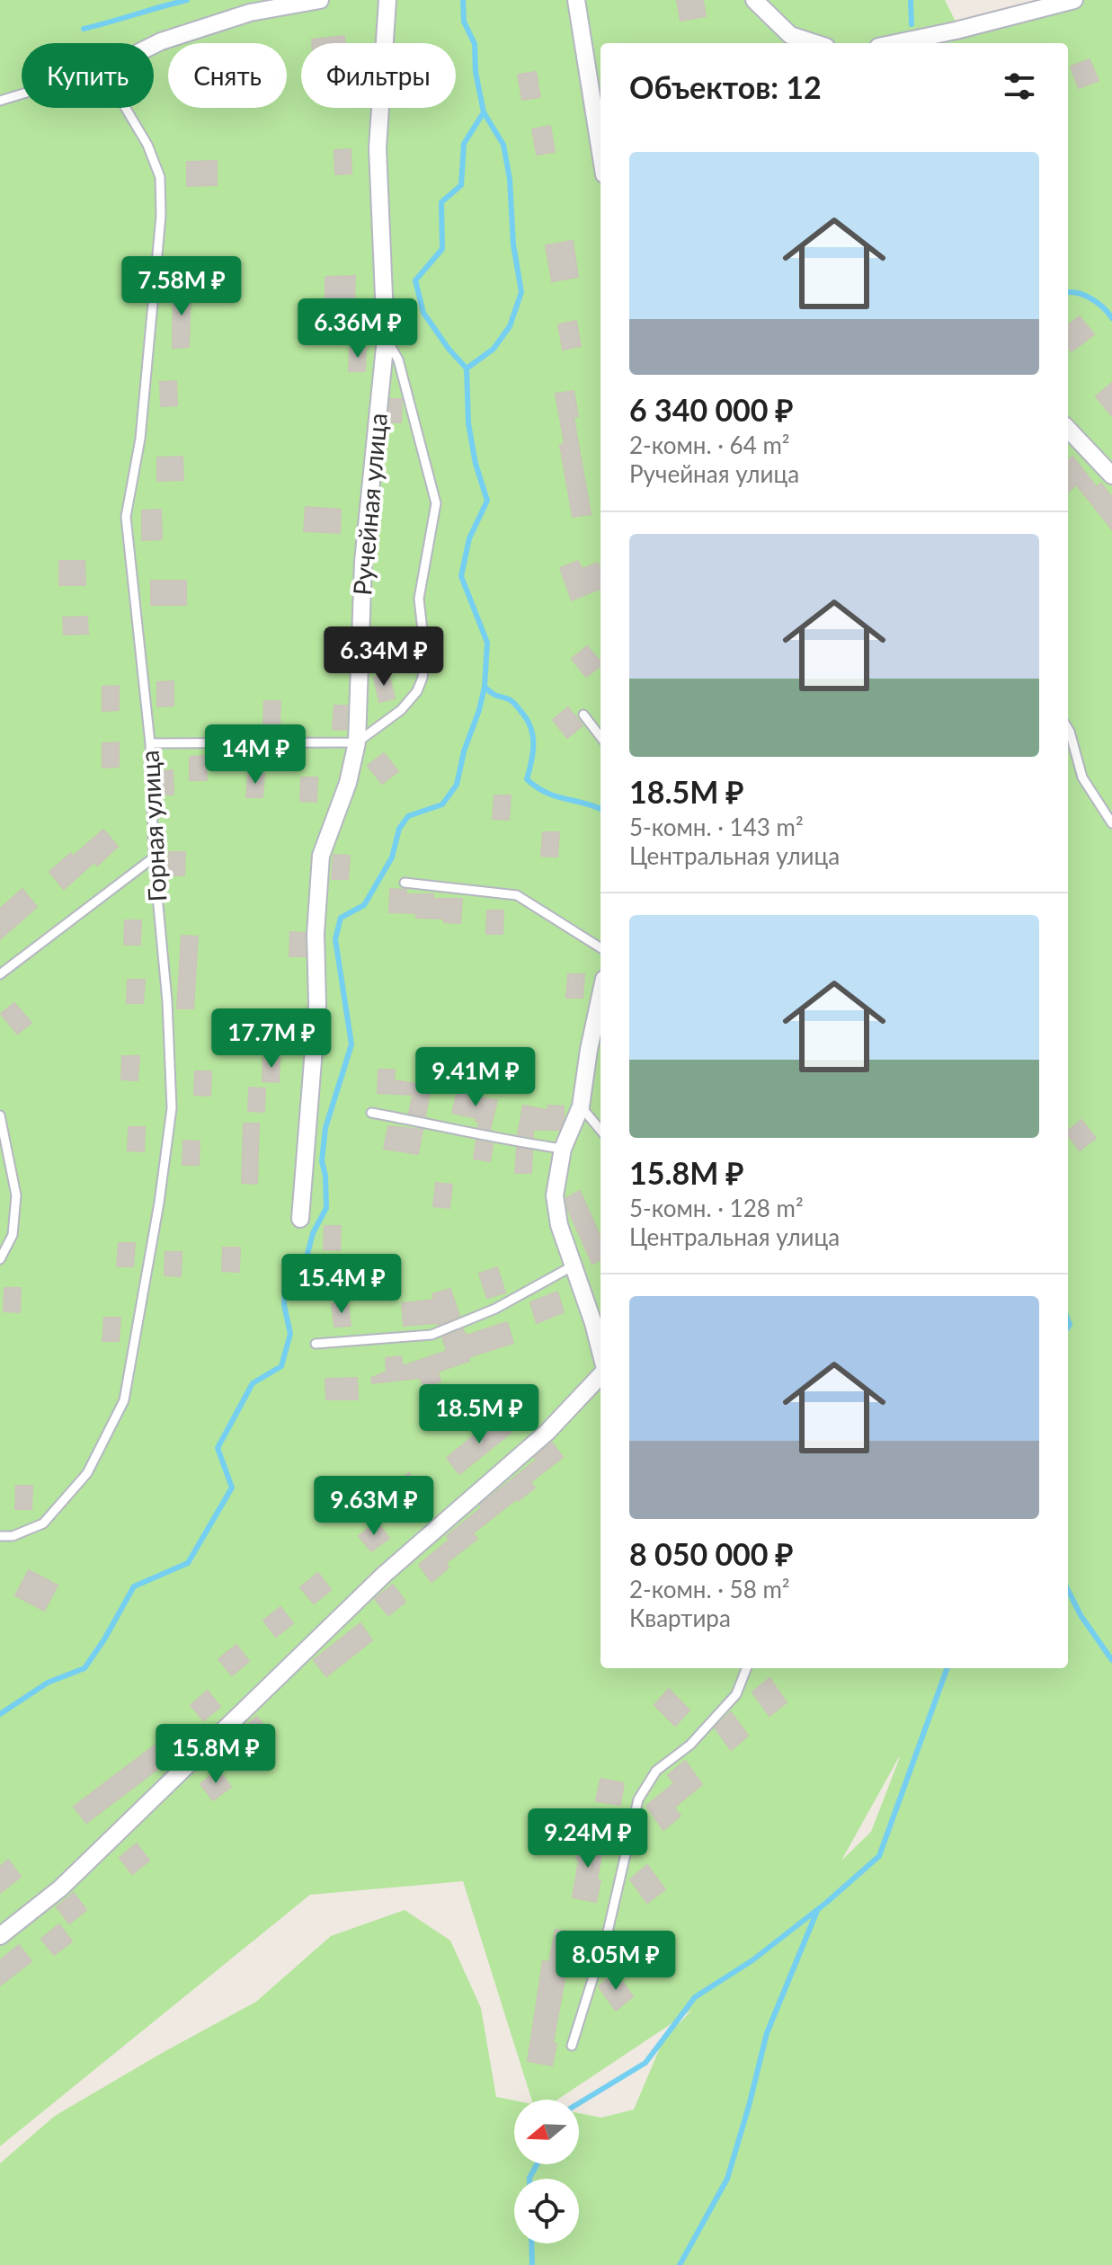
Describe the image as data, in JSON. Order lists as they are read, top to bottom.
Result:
{
  "streets": {
    "street": ["Ручейная улица"],
    "lane": ["Горная улица"]
  },
  "north": "left",
  "page": {
    "chip": ["Купить", "Снять", "Фильтры"],
    "heading": "Объектов: 12",
    "list": [
      {
        "name": "6 340 000 ₽",
        "note": "2-комн. · 64 m² · Ручейная улица"
      },
      {
        "name": "18.5M ₽",
        "note": "5-комн. · 143 m² · Центральная улица"
      },
      {
        "name": "15.8M ₽",
        "note": "5-комн. · 128 m² · Центральная улица"
      },
      {
        "name": "8 050 000 ₽",
        "note": "2-комн. · 58 m² · Квартира"
      }
    ],
    "price": [
      "7.58M ₽",
      "6.36M ₽",
      "6.34M ₽",
      "14M ₽",
      "17.7M ₽",
      "9.41M ₽",
      "15.4M ₽",
      "18.5M ₽",
      "9.63M ₽",
      "15.8M ₽",
      "9.24M ₽",
      "8.05M ₽"
    ]
  }
}
